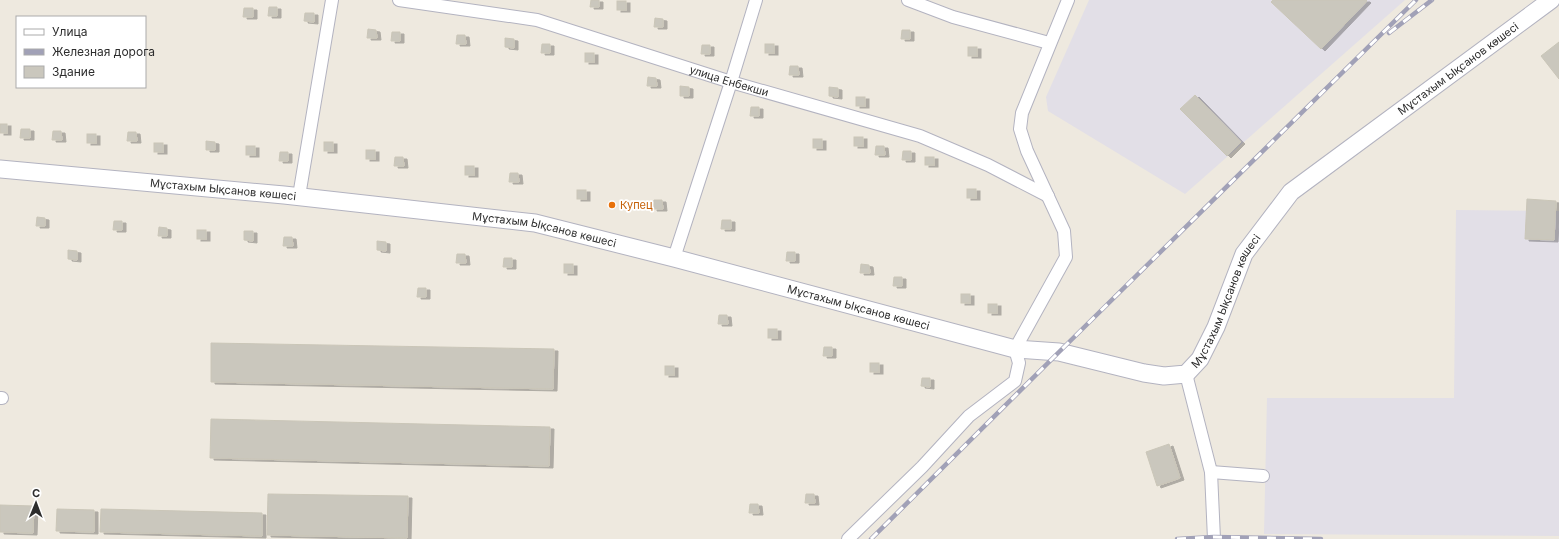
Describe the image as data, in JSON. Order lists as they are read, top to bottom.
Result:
{
  "streets": {
    "main road": ["Мұстахым Ықсанов көшесі"],
    "street": ["улица Енбекши"]
  },
  "places": ["Купец"],
  "legend": ["Улица", "Железная дорога", "Здание"],
  "north": "top"
}
